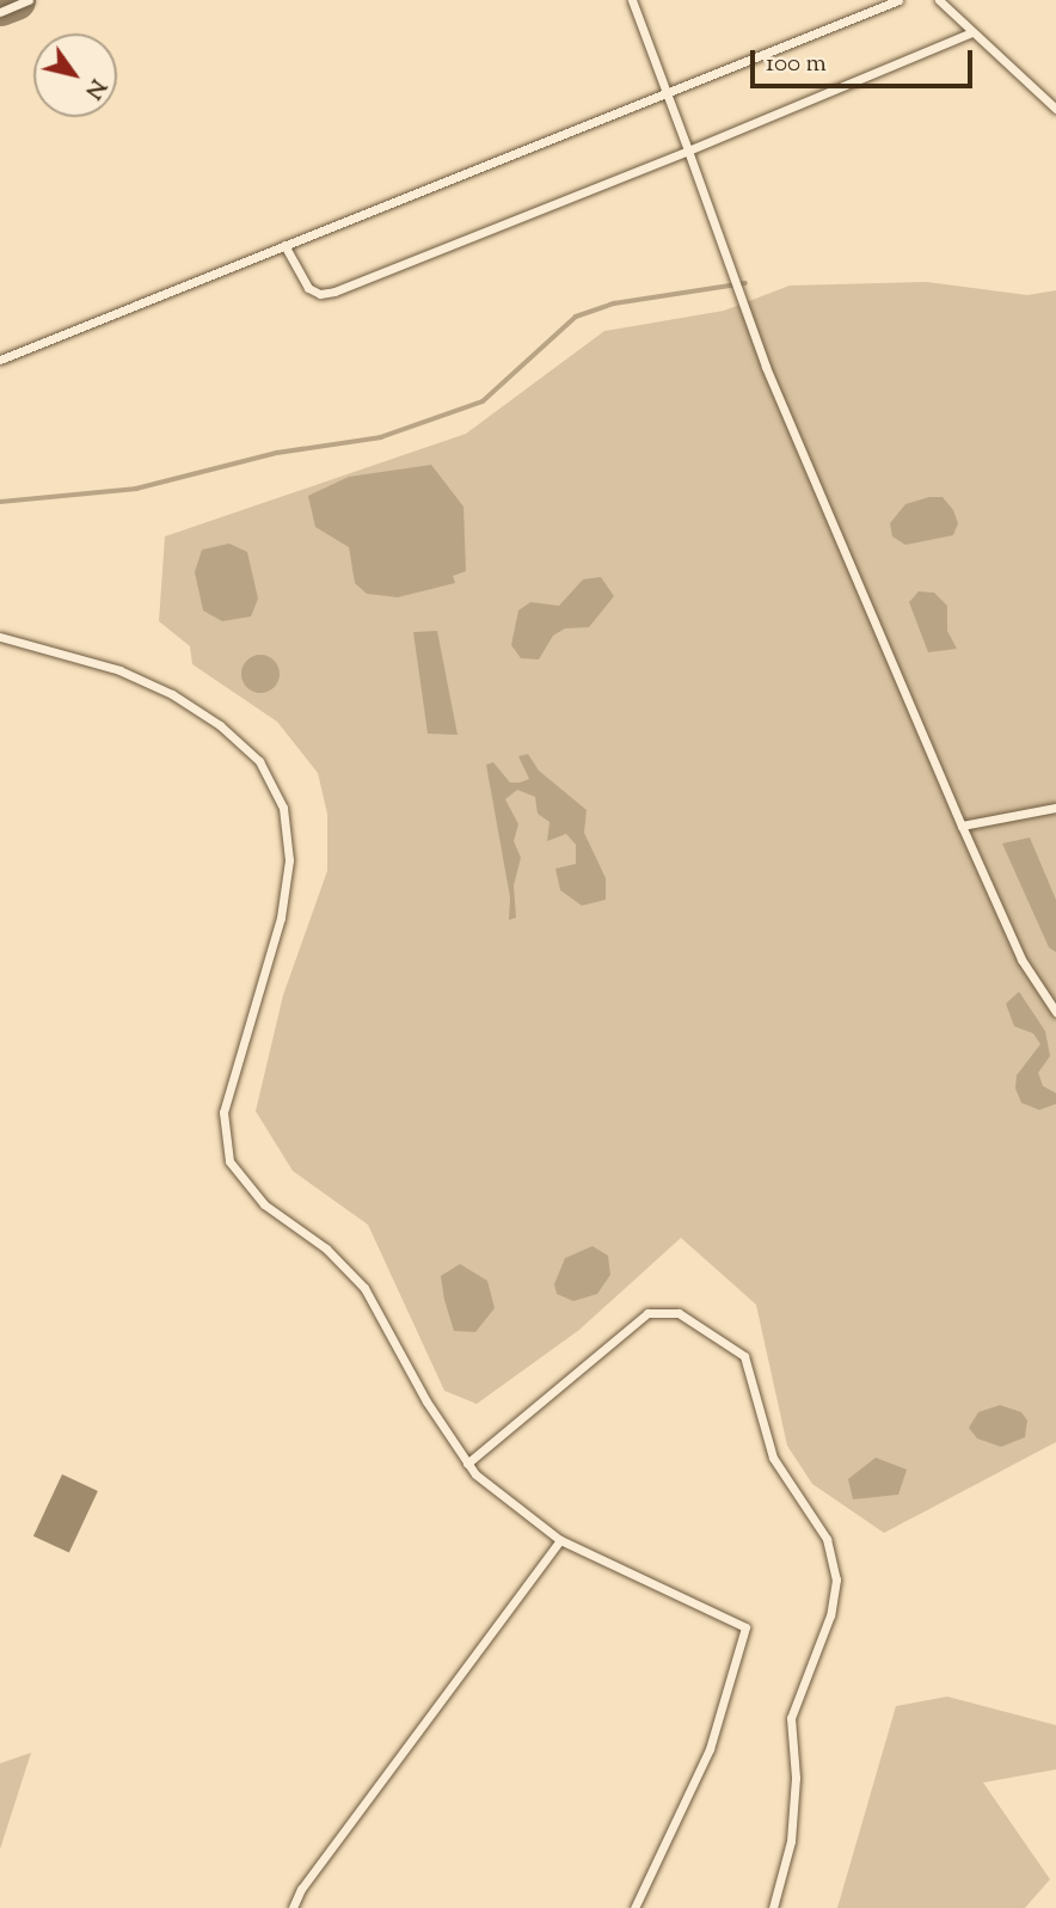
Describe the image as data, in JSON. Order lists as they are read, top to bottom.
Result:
{
  "scale_bar": "100 m",
  "north": "bottom right"
}
